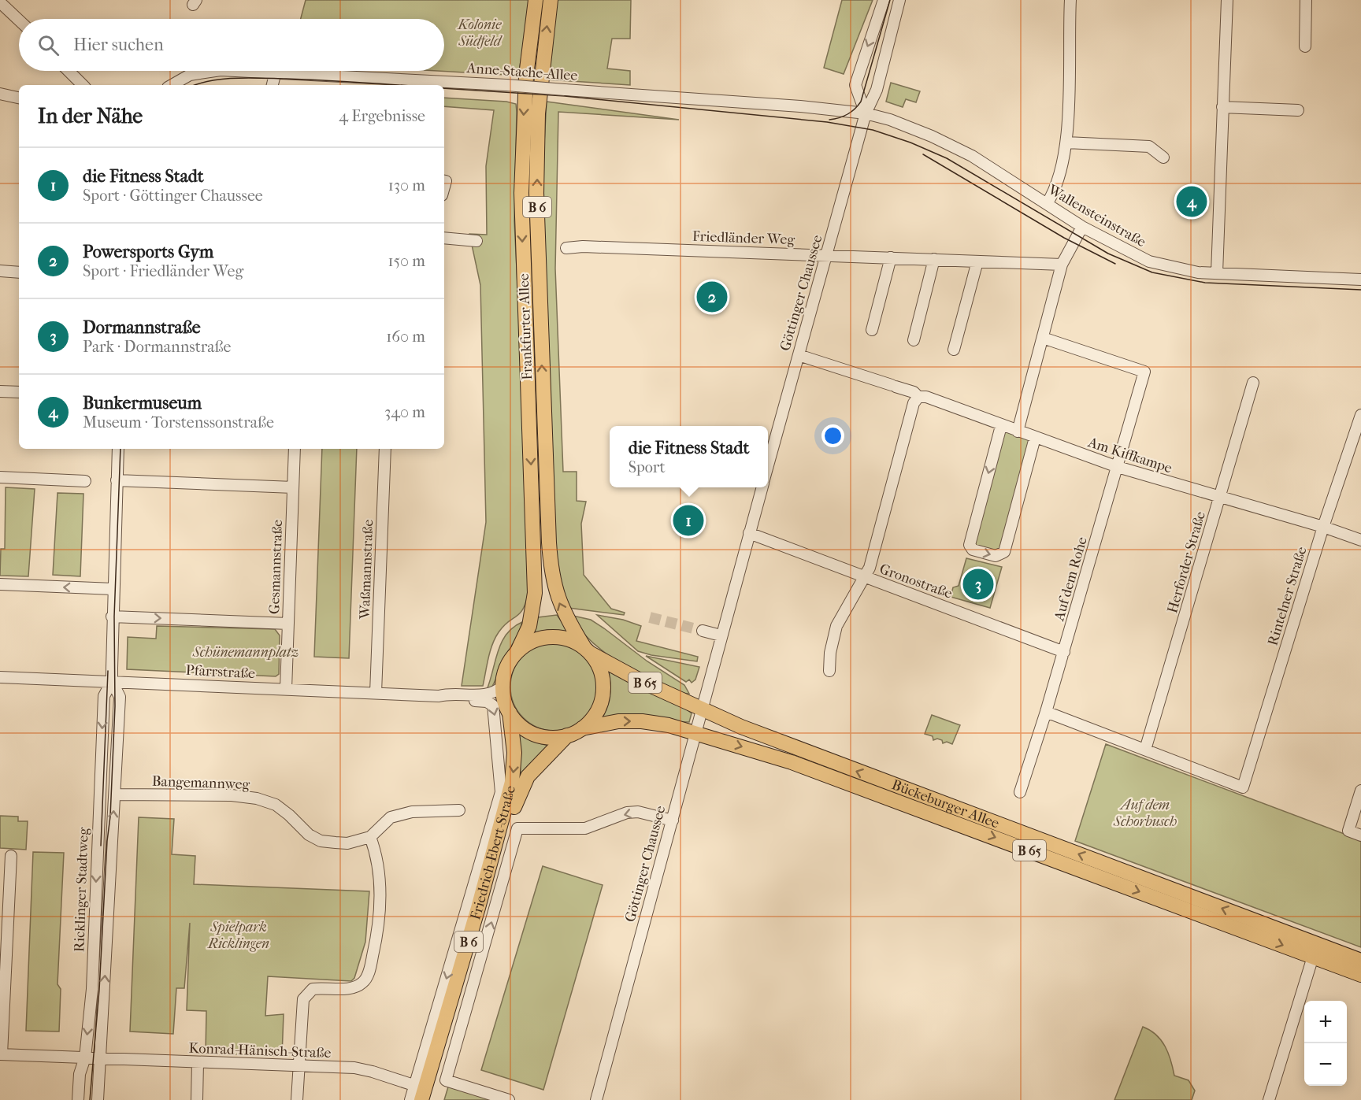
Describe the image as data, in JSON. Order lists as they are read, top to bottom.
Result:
{
  "streets": {
    "main road": [
      "B 6",
      "Frankfurter Allee",
      "B 65",
      "Bückeburger Allee",
      "Friedrich-Ebert-Straße"
    ],
    "street": [
      "Anne-Stache-Allee",
      "Wallensteinstraße",
      "Friedländer Weg",
      "Göttinger Chaussee",
      "Am Kiffkampe",
      "Herforder Straße",
      "Gesmannstraße",
      "Waßmannstraße",
      "Auf dem Rohe",
      "Gronostraße",
      "Rintelner Straße",
      "Pfarrstraße",
      "Bangemannweg",
      "Ricklinger Stadtweg",
      "Konrad-Hänisch-Straße"
    ]
  },
  "crossings": [
    ["Anne-Stache-Allee", "Wallensteinstraße"],
    ["Anne-Stache-Allee", "Göttinger Chaussee"],
    ["B 6", "Frankfurter Allee"],
    ["B 6", "Pfarrstraße"],
    ["B 6", "Bückeburger Allee"],
    ["B 6", "Friedrich-Ebert-Straße"],
    ["Wallensteinstraße", "Göttinger Chaussee"],
    ["Friedländer Weg", "Göttinger Chaussee"],
    ["Göttinger Chaussee", "Am Kiffkampe"],
    ["Göttinger Chaussee", "Gronostraße"],
    ["Göttinger Chaussee", "Bückeburger Allee"],
    ["Frankfurter Allee", "Pfarrstraße"],
    ["Frankfurter Allee", "Bückeburger Allee"],
    ["Frankfurter Allee", "Friedrich-Ebert-Straße"],
    ["Am Kiffkampe", "Herforder Straße"],
    ["Am Kiffkampe", "Auf dem Rohe"],
    ["Am Kiffkampe", "Rintelner Straße"],
    ["Herforder Straße", "Rintelner Straße"],
    ["Gesmannstraße", "Pfarrstraße"],
    ["Waßmannstraße", "Pfarrstraße"],
    ["Auf dem Rohe", "Gronostraße"],
    ["Pfarrstraße", "Bückeburger Allee"],
    ["Pfarrstraße", "Friedrich-Ebert-Straße"],
    ["Pfarrstraße", "Ricklinger Stadtweg"],
    ["Bangemannweg", "Ricklinger Stadtweg"],
    ["Bückeburger Allee", "Friedrich-Ebert-Straße"],
    ["Friedrich-Ebert-Straße", "Konrad-Hänisch-Straße"],
    ["Ricklinger Stadtweg", "Konrad-Hänisch-Straße"]
  ],
  "parks": [
    "Kolonie Südfeld",
    "Schünemannplatz",
    "Auf dem Schorbusch",
    "Spielpark Ricklingen"
  ],
  "page": {
    "search": "Hier suchen",
    "heading": ["In der Nähe", "4 Ergebnisse"],
    "list": [
      {
        "mark": "1",
        "name": "die Fitness Stadt",
        "note": "Sport · Göttinger Chaussee",
        "value": "130 m"
      },
      {
        "mark": "2",
        "name": "Powersports Gym",
        "note": "Sport · Friedländer Weg",
        "value": "150 m"
      },
      {
        "mark": "3",
        "name": "Dormannstraße",
        "note": "Park · Dormannstraße",
        "value": "160 m"
      },
      {
        "mark": "4",
        "name": "Bunkermuseum",
        "note": "Museum · Torstenssonstraße",
        "value": "340 m"
      }
    ],
    "pins": [
      "4",
      "2",
      "1",
      "3"
    ],
    "popup": ["die Fitness Stadt", "Sport"],
    "map_buttons": ["+", "−"]
  }
}
